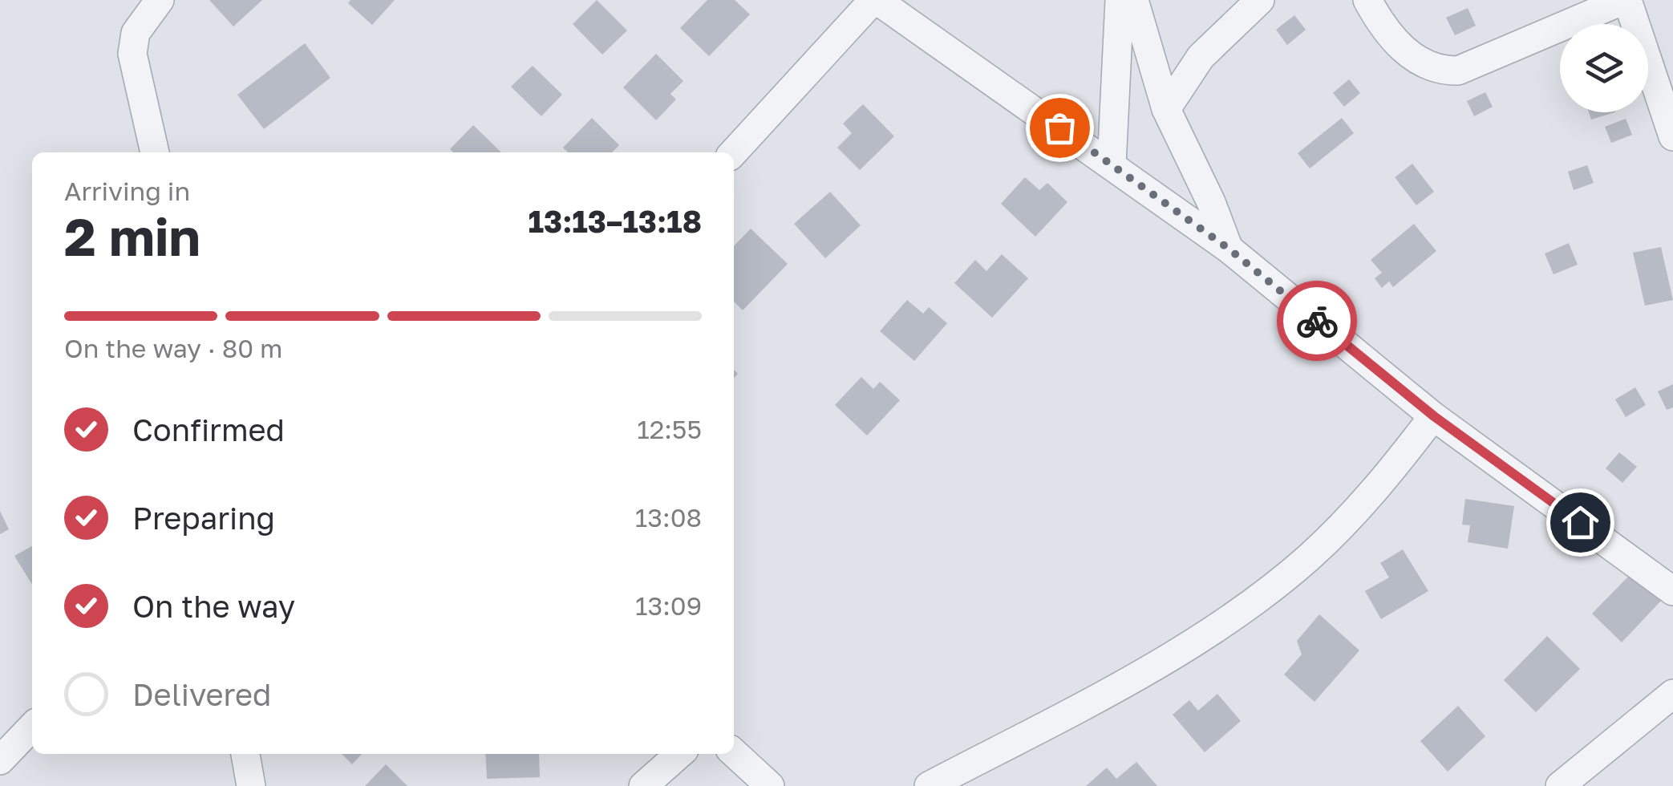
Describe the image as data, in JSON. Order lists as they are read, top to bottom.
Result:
{
  "page": {
    "heading": ["2 min", "Arriving in", "13:13–13:18"],
    "bar": "On the way · 80 m",
    "list": [
      ["Confirmed", "12:55"],
      ["Preparing", "13:08"],
      ["On the way", "13:09"],
      "Delivered"
    ]
  }
}
